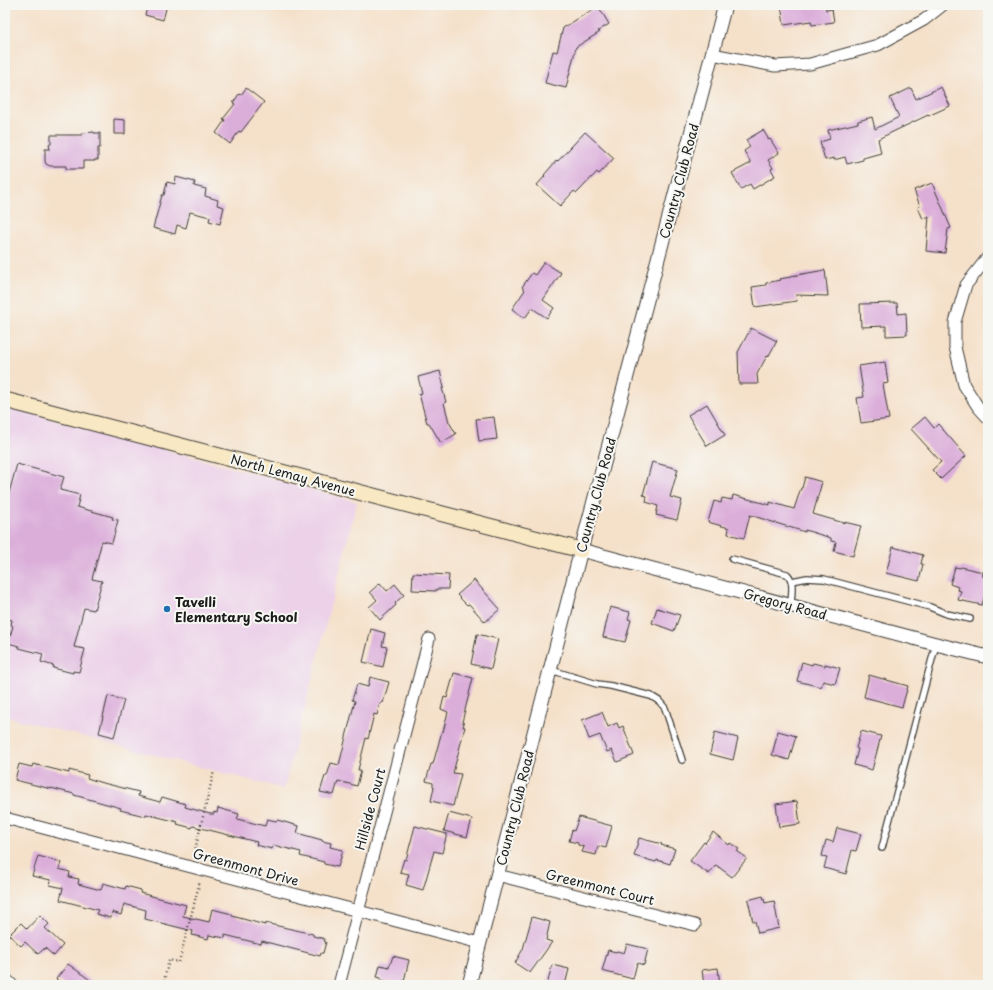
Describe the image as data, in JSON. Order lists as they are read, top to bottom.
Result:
{
  "streets": {
    "main road": ["North Lemay Avenue"],
    "street": [
      "Country Club Road",
      "Gregory Road",
      "Hillside Court",
      "Greenmont Drive",
      "Greenmont Court"
    ]
  },
  "crossings": [
    ["Country Club Road", "North Lemay Avenue"],
    ["Country Club Road", "Gregory Road"],
    ["Country Club Road", "Greenmont Drive"],
    ["Country Club Road", "Greenmont Court"],
    ["North Lemay Avenue", "Gregory Road"],
    ["Hillside Court", "Greenmont Drive"]
  ],
  "places": ["Tavelli Elementary School"]
}
